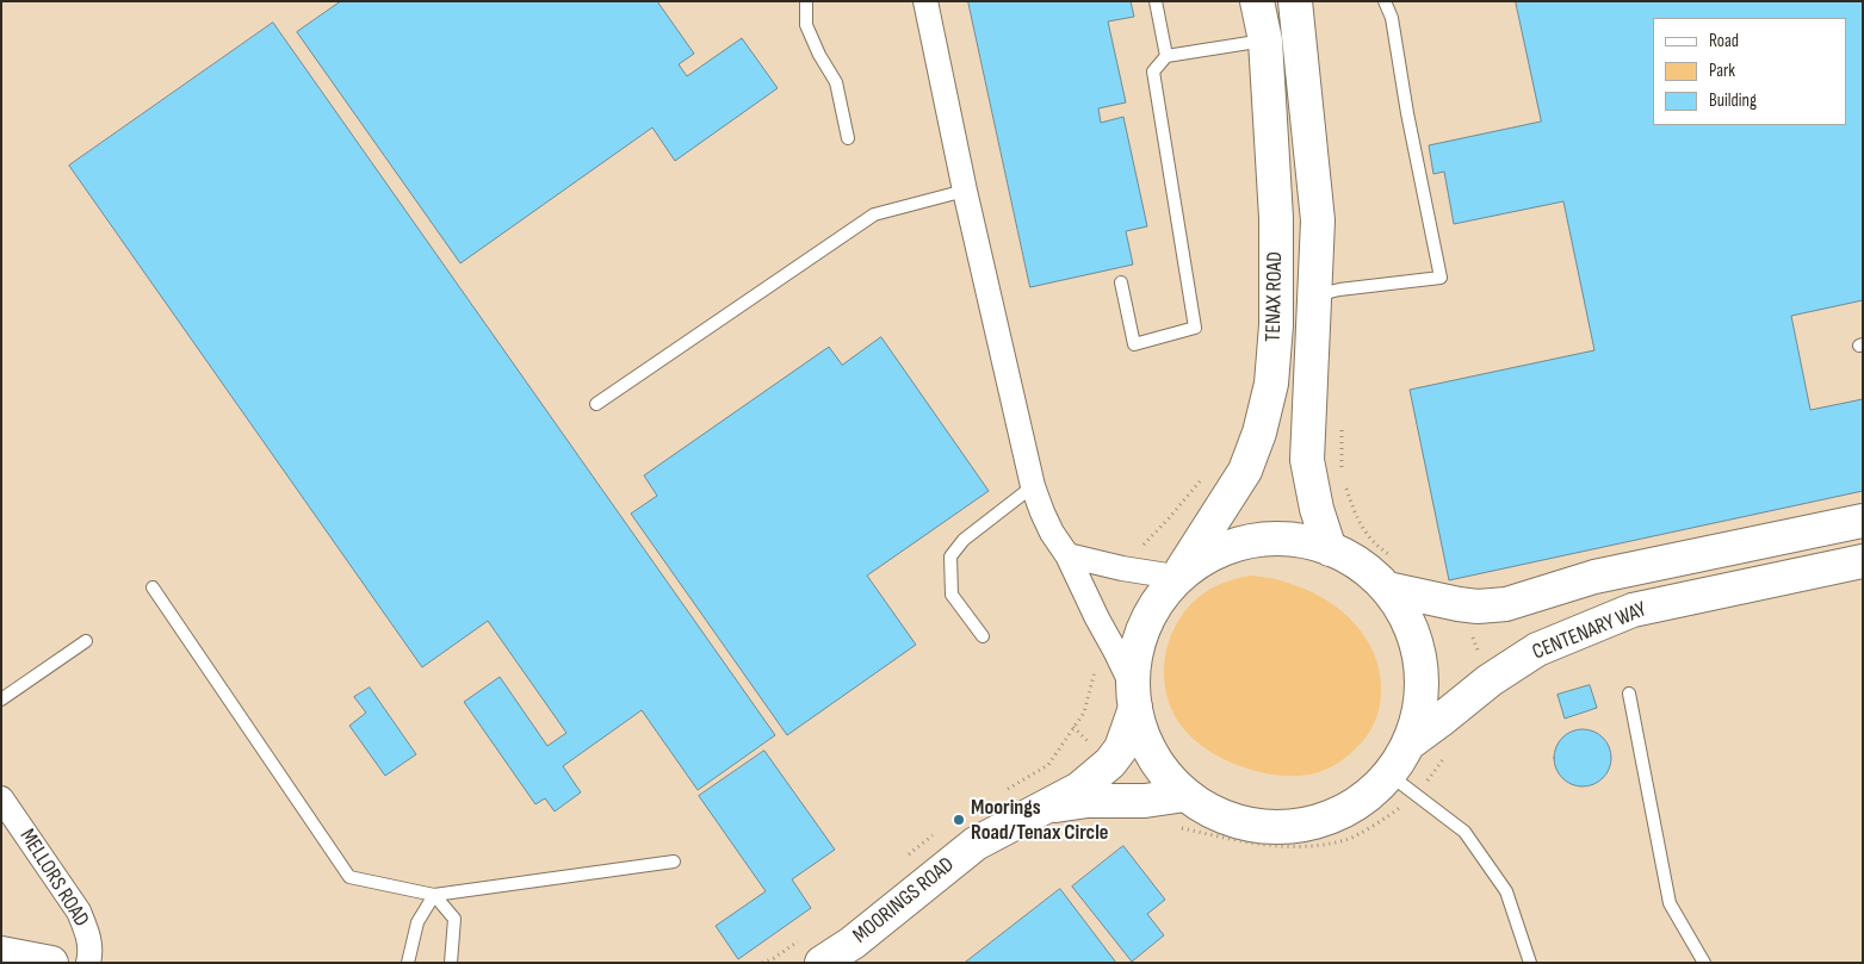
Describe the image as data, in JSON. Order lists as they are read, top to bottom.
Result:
{
  "streets": {
    "main road": ["TENAX ROAD", "CENTENARY WAY", "MOORINGS ROAD"],
    "street": ["MELLORS ROAD"]
  },
  "crossings": [
    ["TENAX ROAD", "MOORINGS ROAD"]
  ],
  "places": ["Moorings Road/Tenax Circle"],
  "legend": ["Road", "Park", "Building"]
}
